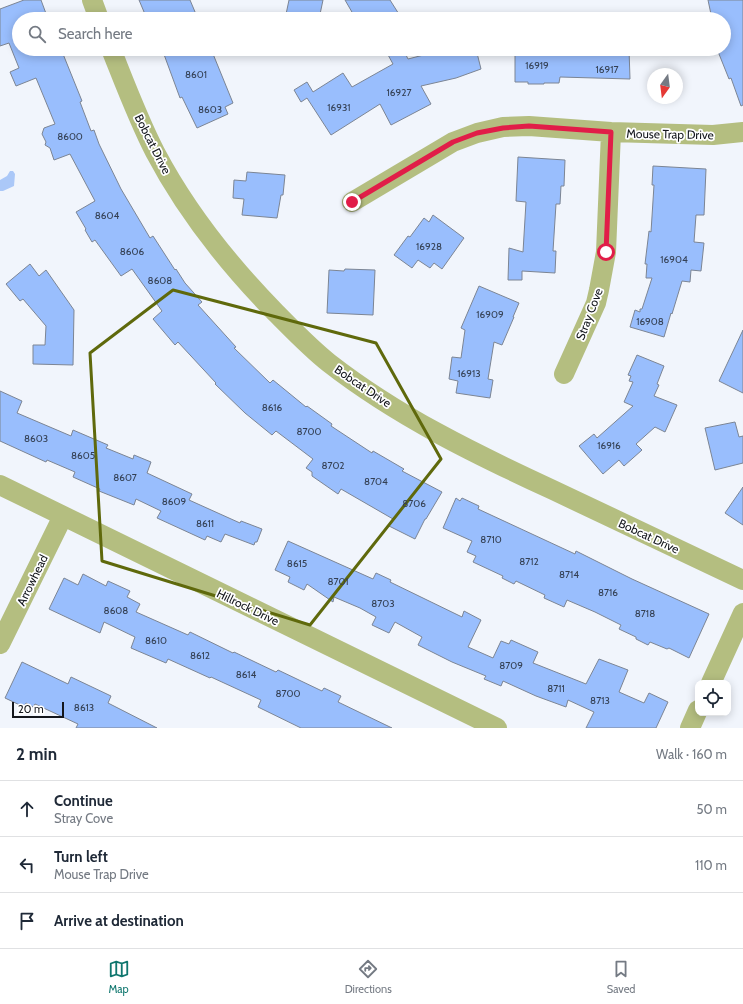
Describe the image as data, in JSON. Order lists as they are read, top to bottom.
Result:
{
  "streets": {
    "street": [
      "Mouse Trap Drive",
      "Bobcat Drive",
      "Stray Cove",
      "Arrowhead",
      "Hillrock Drive"
    ]
  },
  "crossings": [
    ["Mouse Trap Drive", "Stray Cove"],
    ["Arrowhead", "Hillrock Drive"]
  ],
  "house_numbers": [
    "16919",
    "16917",
    "8601",
    "16927",
    "16931",
    "8603",
    "8600",
    "8604",
    "16928",
    "8606",
    "16904",
    "8608",
    "16909",
    "16908",
    "16913",
    "8616",
    "8700",
    "8603",
    "16916",
    "8605",
    "8702",
    "8607",
    "8704",
    "8609",
    "8706",
    "8611",
    "8710",
    "8712",
    "8615",
    "8714",
    "8701",
    "8716",
    "8703",
    "8608",
    "8718",
    "8610",
    "8612",
    "8709",
    "8614",
    "8711",
    "8700",
    "8713",
    "8613"
  ],
  "scale_bar": "20 m",
  "north": "bottom",
  "page": {
    "search": "Search here",
    "scale": "20 m",
    "heading": ["2 min", "Walk · 160 m"],
    "list": [
      ["Continue", "Stray Cove", "50 m"],
      ["Turn left", "Mouse Trap Drive", "110 m"],
      "Arrive at destination"
    ],
    "nav": ["Map", "Directions", "Saved"]
  }
}
